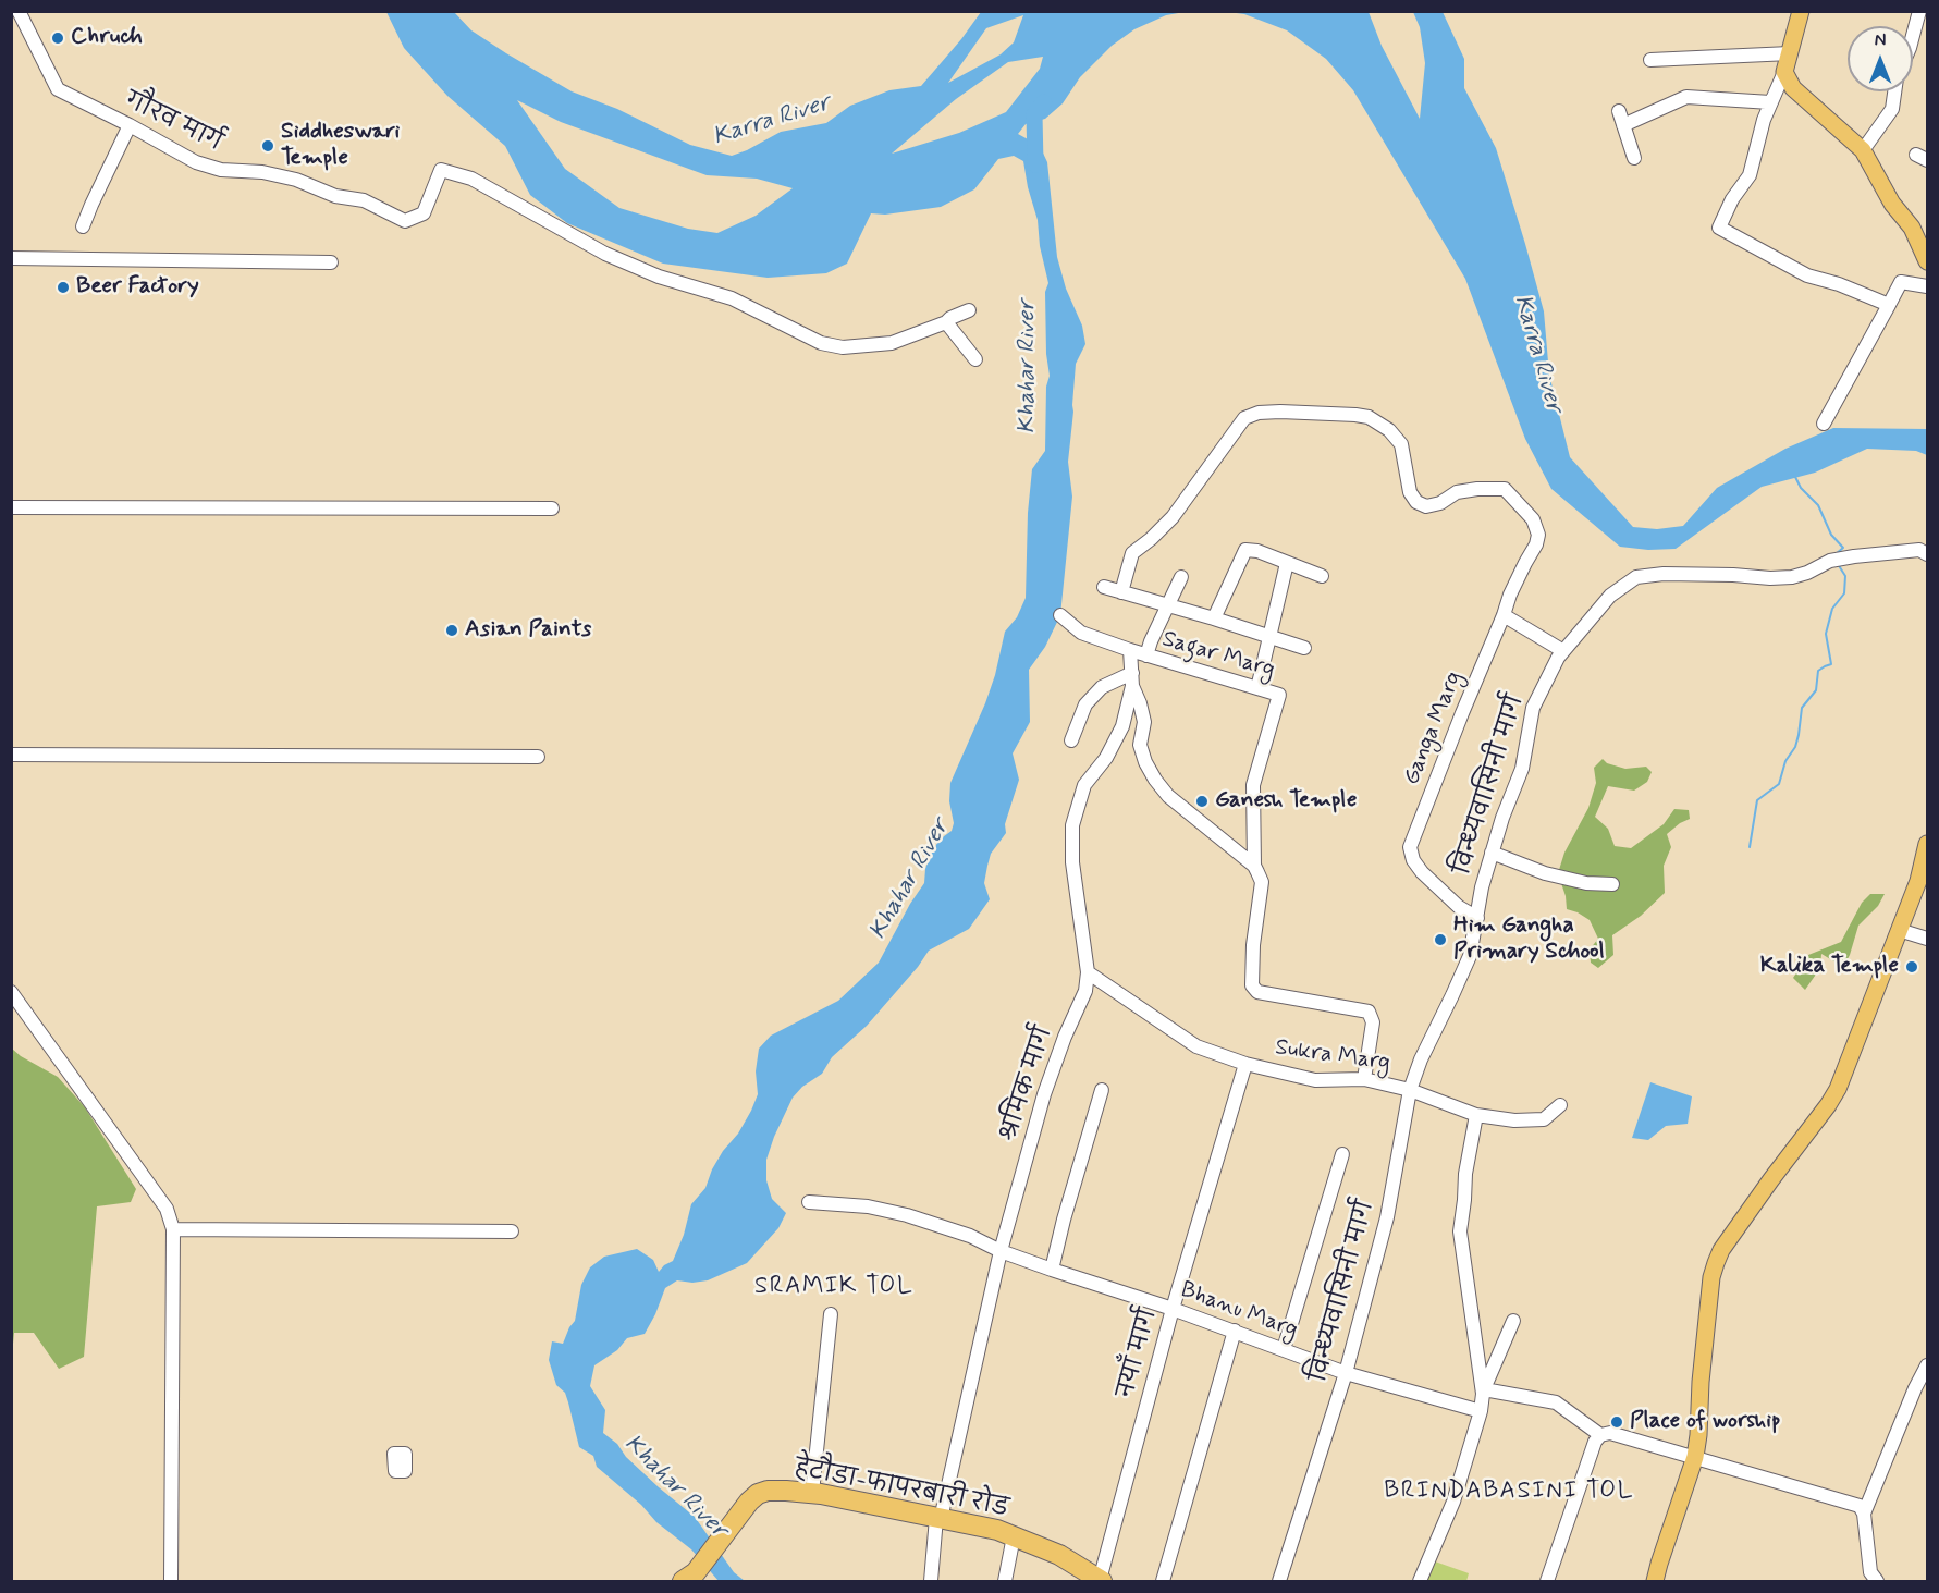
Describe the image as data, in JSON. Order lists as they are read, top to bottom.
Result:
{
  "streets": {
    "highway": ["हेटौडा-फापरबारी रोड"],
    "street": [
      "गौरव मार्ग",
      "Sagar Marg",
      "Ganga Marg",
      "विन्ध्यवासिनी मार्ग",
      "Sukra Marg",
      "श्रमिक मार्ग",
      "Bhanu Marg",
      "नयाँ मार्ग"
    ]
  },
  "crossings": [
    ["Ganga Marg", "विन्ध्यवासिनी मार्ग"],
    ["विन्ध्यवासिनी मार्ग", "Sukra Marg"],
    ["विन्ध्यवासिनी मार्ग", "Bhanu Marg"],
    ["Sukra Marg", "श्रमिक मार्ग"],
    ["Sukra Marg", "नयाँ मार्ग"],
    ["श्रमिक मार्ग", "Bhanu Marg"],
    ["श्रमिक मार्ग", "हेटौडा-फापरबारी रोड"],
    ["Bhanu Marg", "नयाँ मार्ग"],
    ["नयाँ मार्ग", "हेटौडा-फापरबारी रोड"]
  ],
  "districts": ["SRAMIK TOL", "BRINDABASINI TOL"],
  "water": ["Karra River", "Khahar River"],
  "places": [
    "Chruch",
    "Siddheswari Temple",
    "Beer Factory",
    "Asian Paints",
    "Ganesh Temple",
    "Him Gangha Primary School",
    "Kalika Temple",
    "Place of worship"
  ],
  "north": "top"
}
